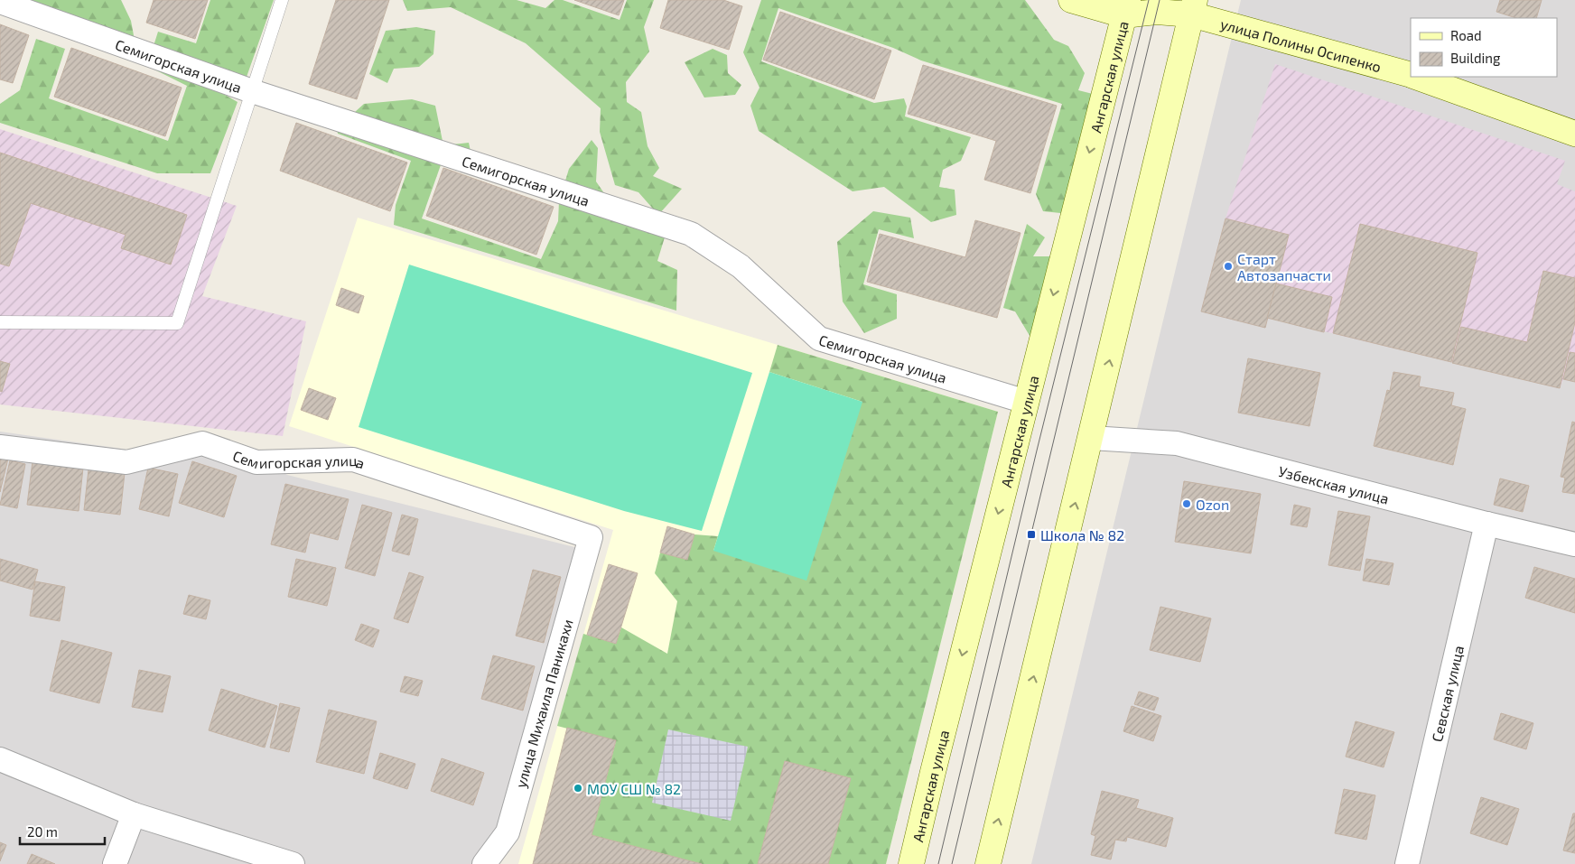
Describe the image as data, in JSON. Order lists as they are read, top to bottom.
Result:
{
  "streets": {
    "main road": ["улица Полины Осипенко", "Ангарская улица"],
    "street": [
      "Семигорская улица",
      "Узбекская улица",
      "Севская улица",
      "улица Михаила Паникахи"
    ]
  },
  "crossings": [
    ["улица Полины Осипенко", "Ангарская улица"],
    ["Семигорская улица", "Ангарская улица"],
    ["Семигорская улица", "улица Михаила Паникахи"],
    ["Узбекская улица", "Севская улица"]
  ],
  "places": {
    "other": ["Старт Автозапчасти", "Ozon", "МОУ СШ № 82"],
    "transit": ["Школа № 82"]
  },
  "legend": ["Road", "Building"],
  "scale_bar": "20 m"
}
